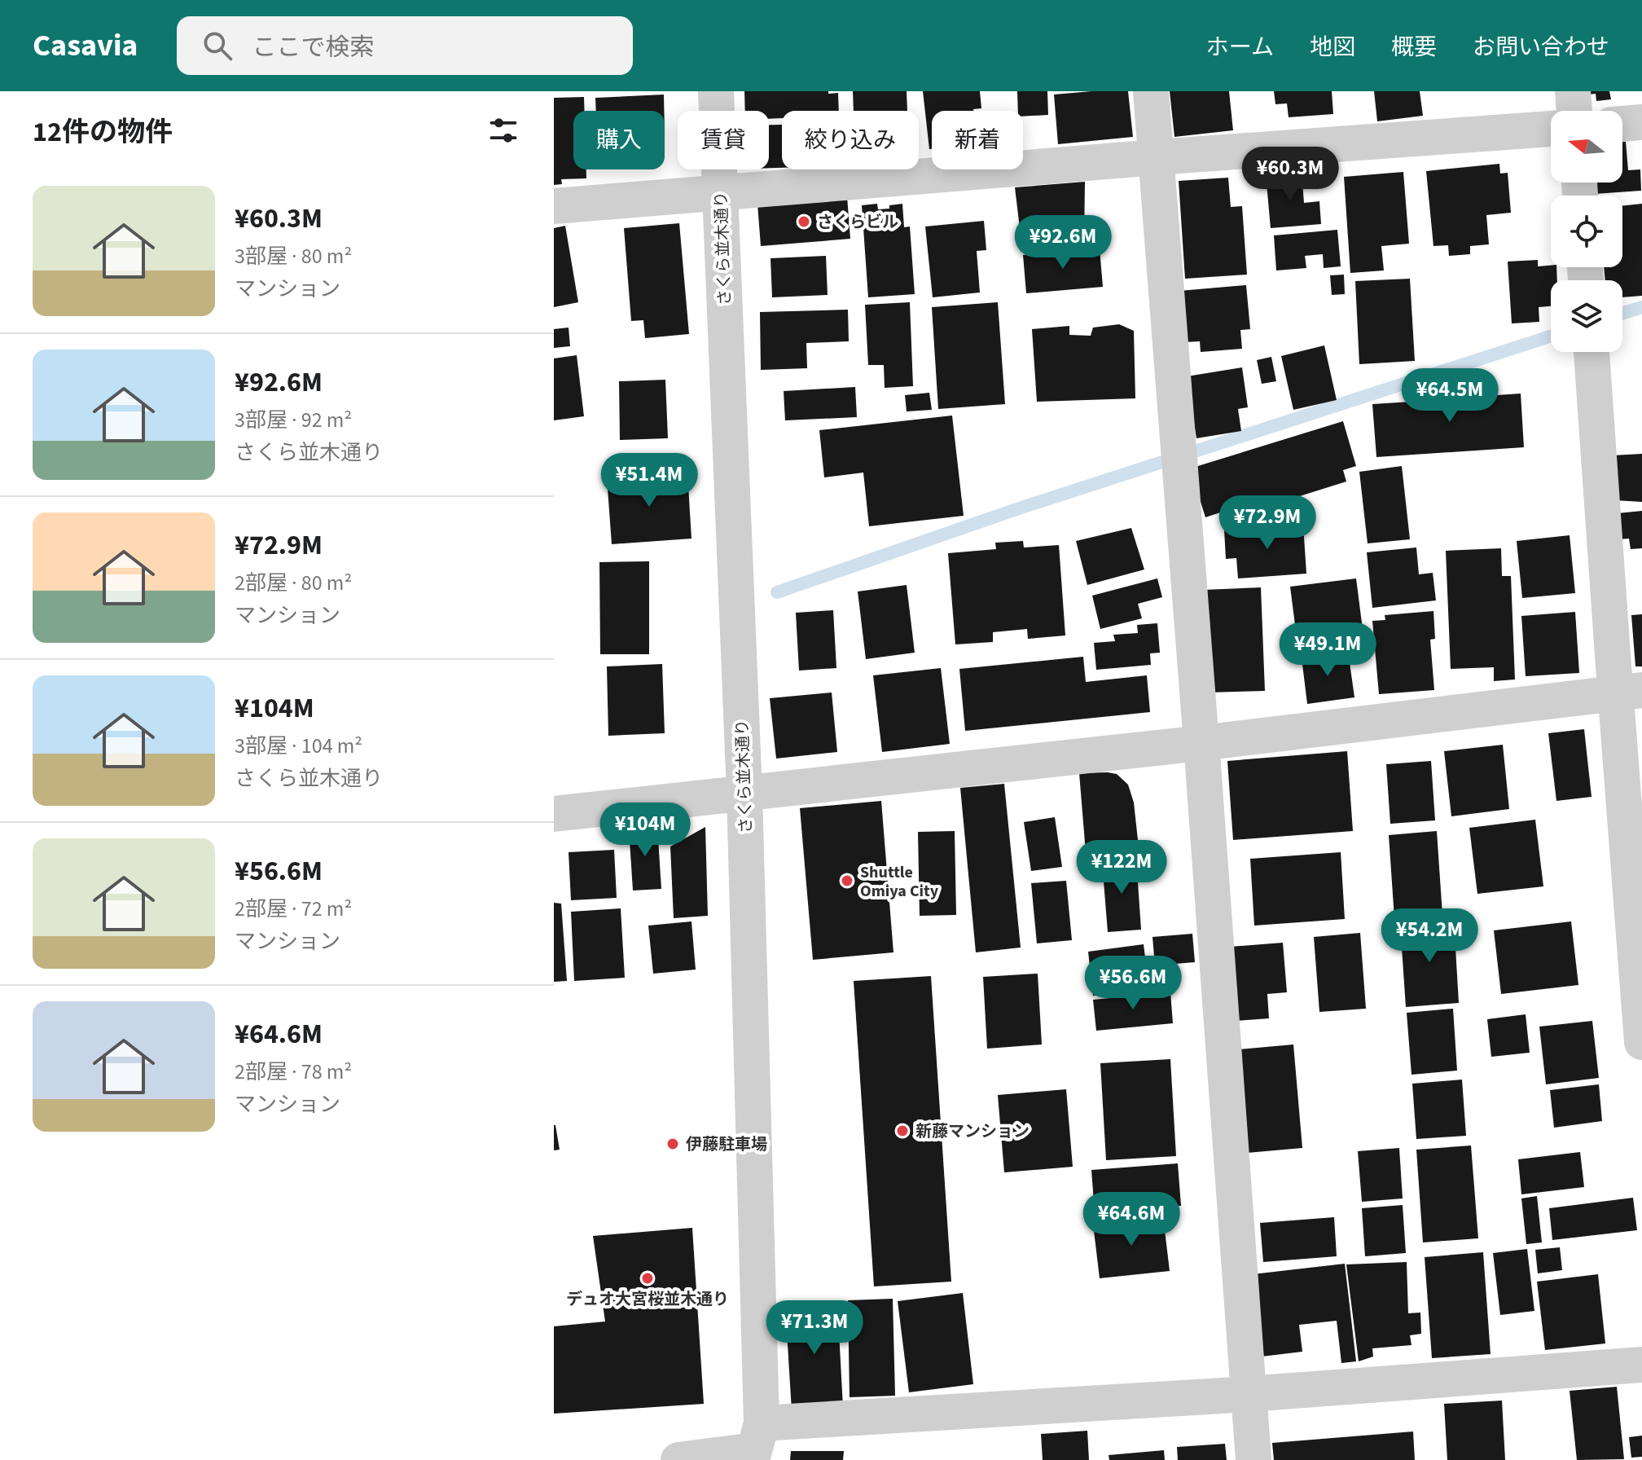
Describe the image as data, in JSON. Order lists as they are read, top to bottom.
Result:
{
  "streets": {
    "street": ["さくら並木通り"]
  },
  "places": [
    "さくらビル",
    "Shuttle Omiya City",
    "新藤マンション",
    "伊藤駐車場",
    "デュオ大宮桜並木通り"
  ],
  "north": "left",
  "page": {
    "header": "Casavia",
    "search": "ここで検索",
    "nav": [
      "ホーム",
      "地図",
      "概要",
      "お問い合わせ"
    ],
    "heading": "12件の物件",
    "chip": [
      "購入",
      "賃貸",
      "絞り込み",
      "新着"
    ],
    "price": [
      "¥60.3M",
      "¥92.6M",
      "¥64.5M",
      "¥51.4M",
      "¥72.9M",
      "¥49.1M",
      "¥104M",
      "¥122M",
      "¥54.2M",
      "¥56.6M",
      "¥64.6M",
      "¥71.3M"
    ],
    "list": [
      {
        "name": "¥60.3M",
        "note": "3部屋 · 80 m² · マンション"
      },
      {
        "name": "¥92.6M",
        "note": "3部屋 · 92 m² · さくら並木通り"
      },
      {
        "name": "¥72.9M",
        "note": "2部屋 · 80 m² · マンション"
      },
      {
        "name": "¥104M",
        "note": "3部屋 · 104 m² · さくら並木通り"
      },
      {
        "name": "¥56.6M",
        "note": "2部屋 · 72 m² · マンション"
      },
      {
        "name": "¥64.6M",
        "note": "2部屋 · 78 m² · マンション"
      }
    ]
  }
}
